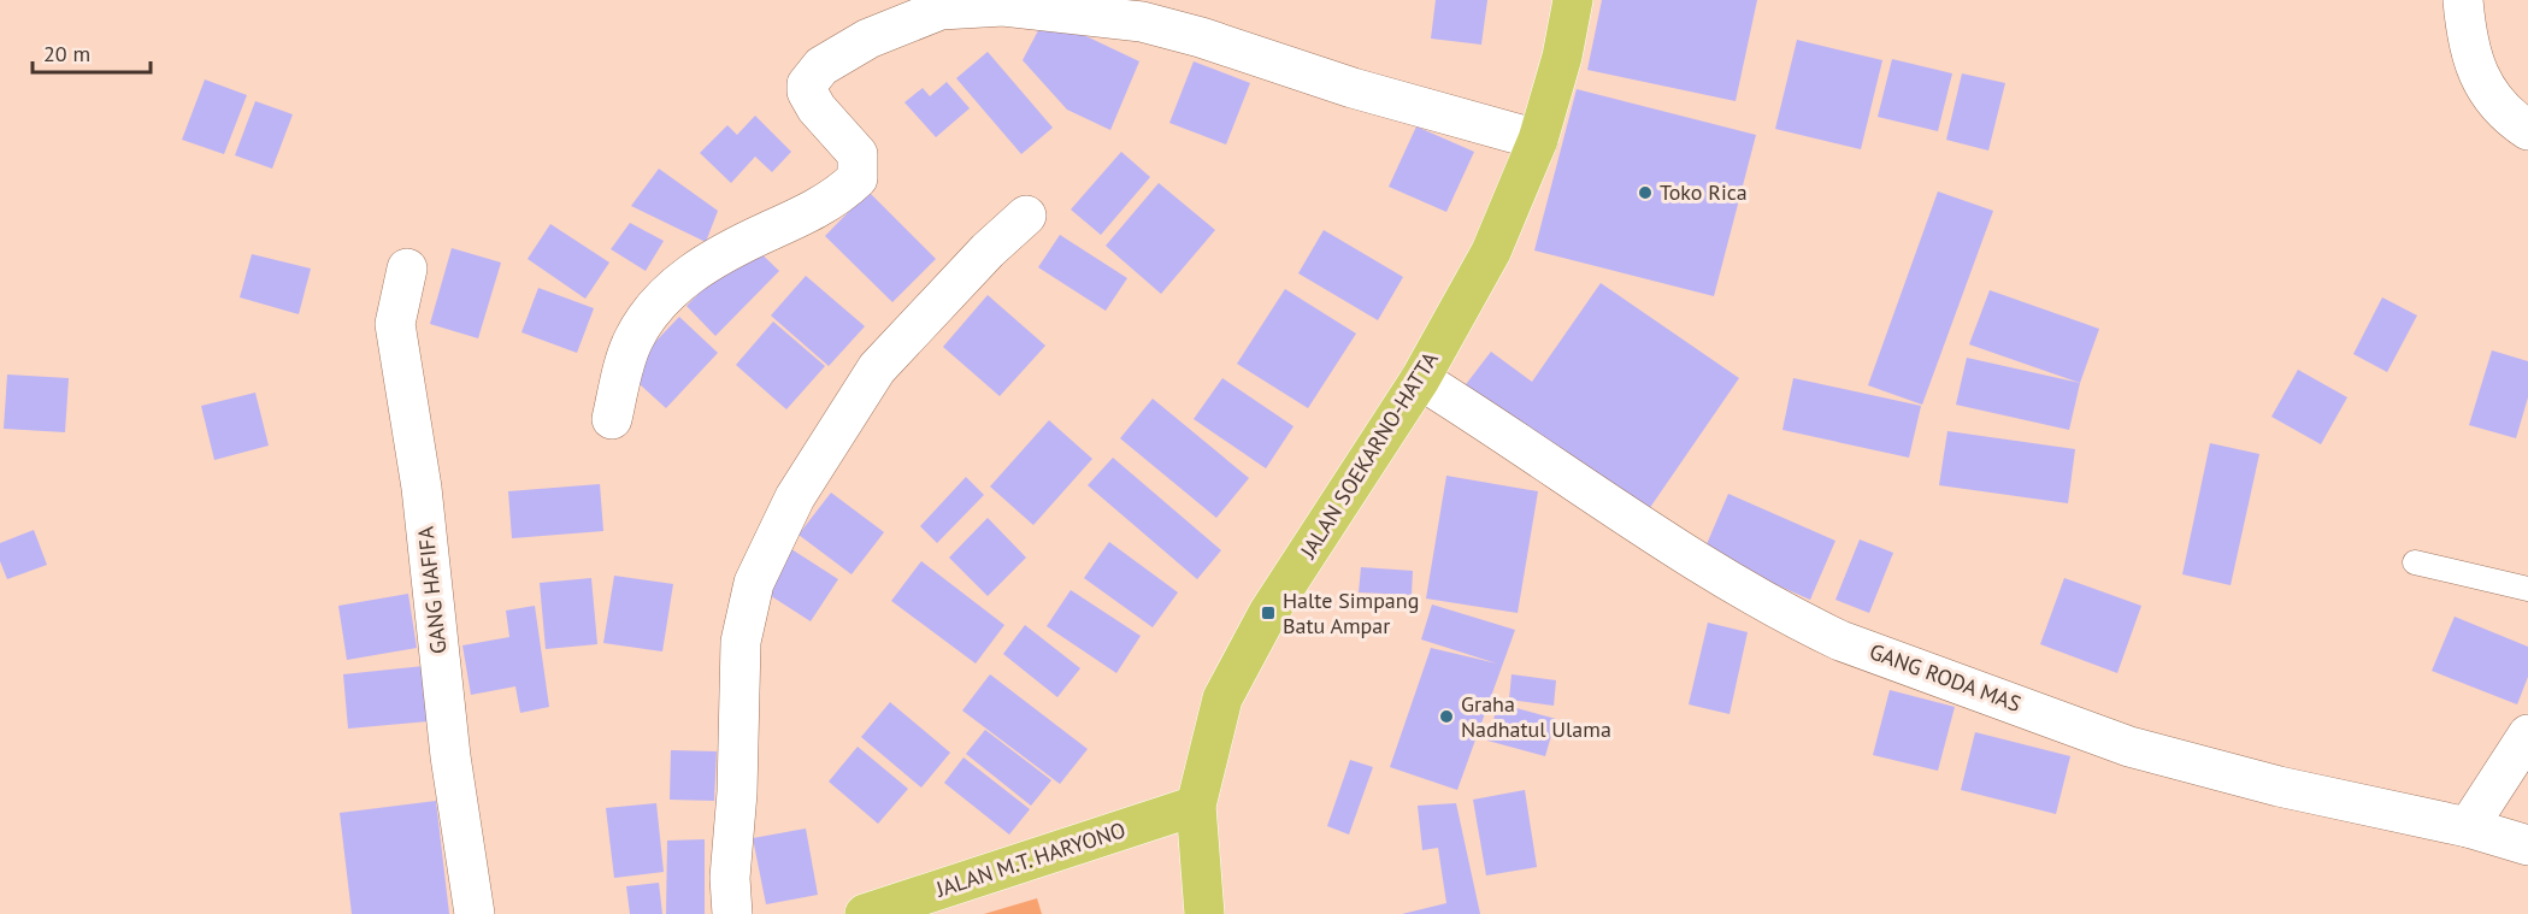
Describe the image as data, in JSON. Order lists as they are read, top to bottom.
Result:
{
  "streets": {
    "highway": ["JALAN SOEKARNO-HATTA", "JALAN M.T. HARYONO"],
    "street": ["GANG HAFIFA", "GANG RODA MAS"]
  },
  "crossings": [
    ["JALAN SOEKARNO-HATTA", "GANG RODA MAS"],
    ["JALAN SOEKARNO-HATTA", "JALAN M.T. HARYONO"]
  ],
  "places": {
    "other": ["Toko Rica", "Graha Nadhatul Ulama"],
    "transit": ["Halte Simpang Batu Ampar"]
  },
  "scale_bar": "20 m"
}
